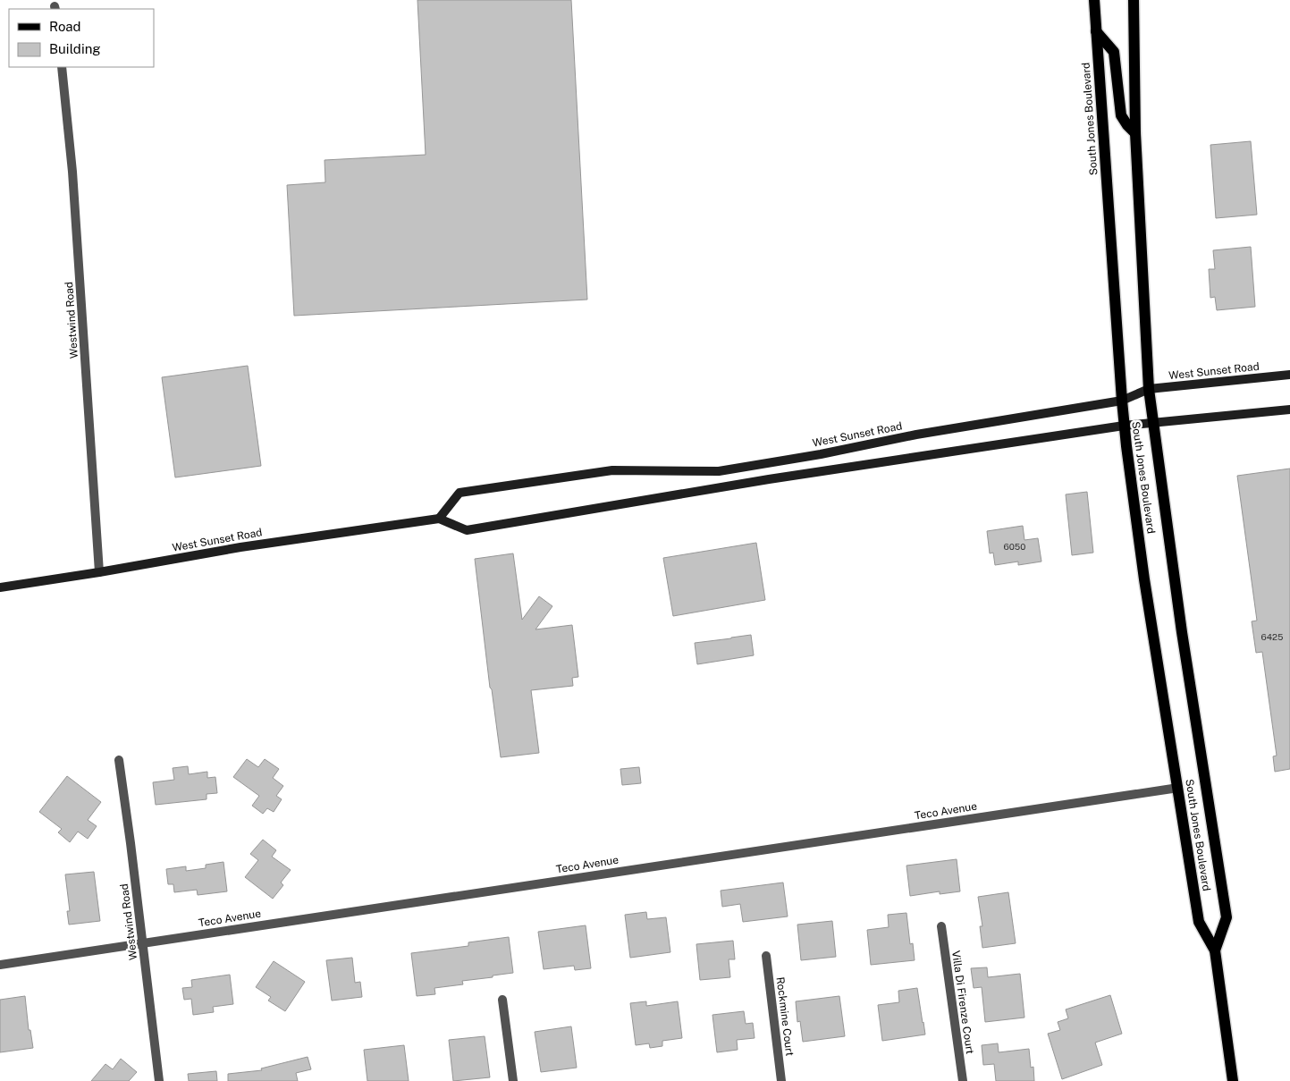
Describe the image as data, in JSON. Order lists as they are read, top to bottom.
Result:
{
  "streets": {
    "main road": ["South Jones Boulevard", "West Sunset Road"],
    "street": [
      "Westwind Road",
      "Teco Avenue",
      "Villa Di Firenze Court",
      "Rockmine Court"
    ]
  },
  "crossings": [
    ["South Jones Boulevard", "West Sunset Road"],
    ["South Jones Boulevard", "Teco Avenue"],
    ["Westwind Road", "West Sunset Road"],
    ["Westwind Road", "Teco Avenue"]
  ],
  "house_numbers": ["6050", "6425"],
  "legend": ["Road", "Building"]
}
